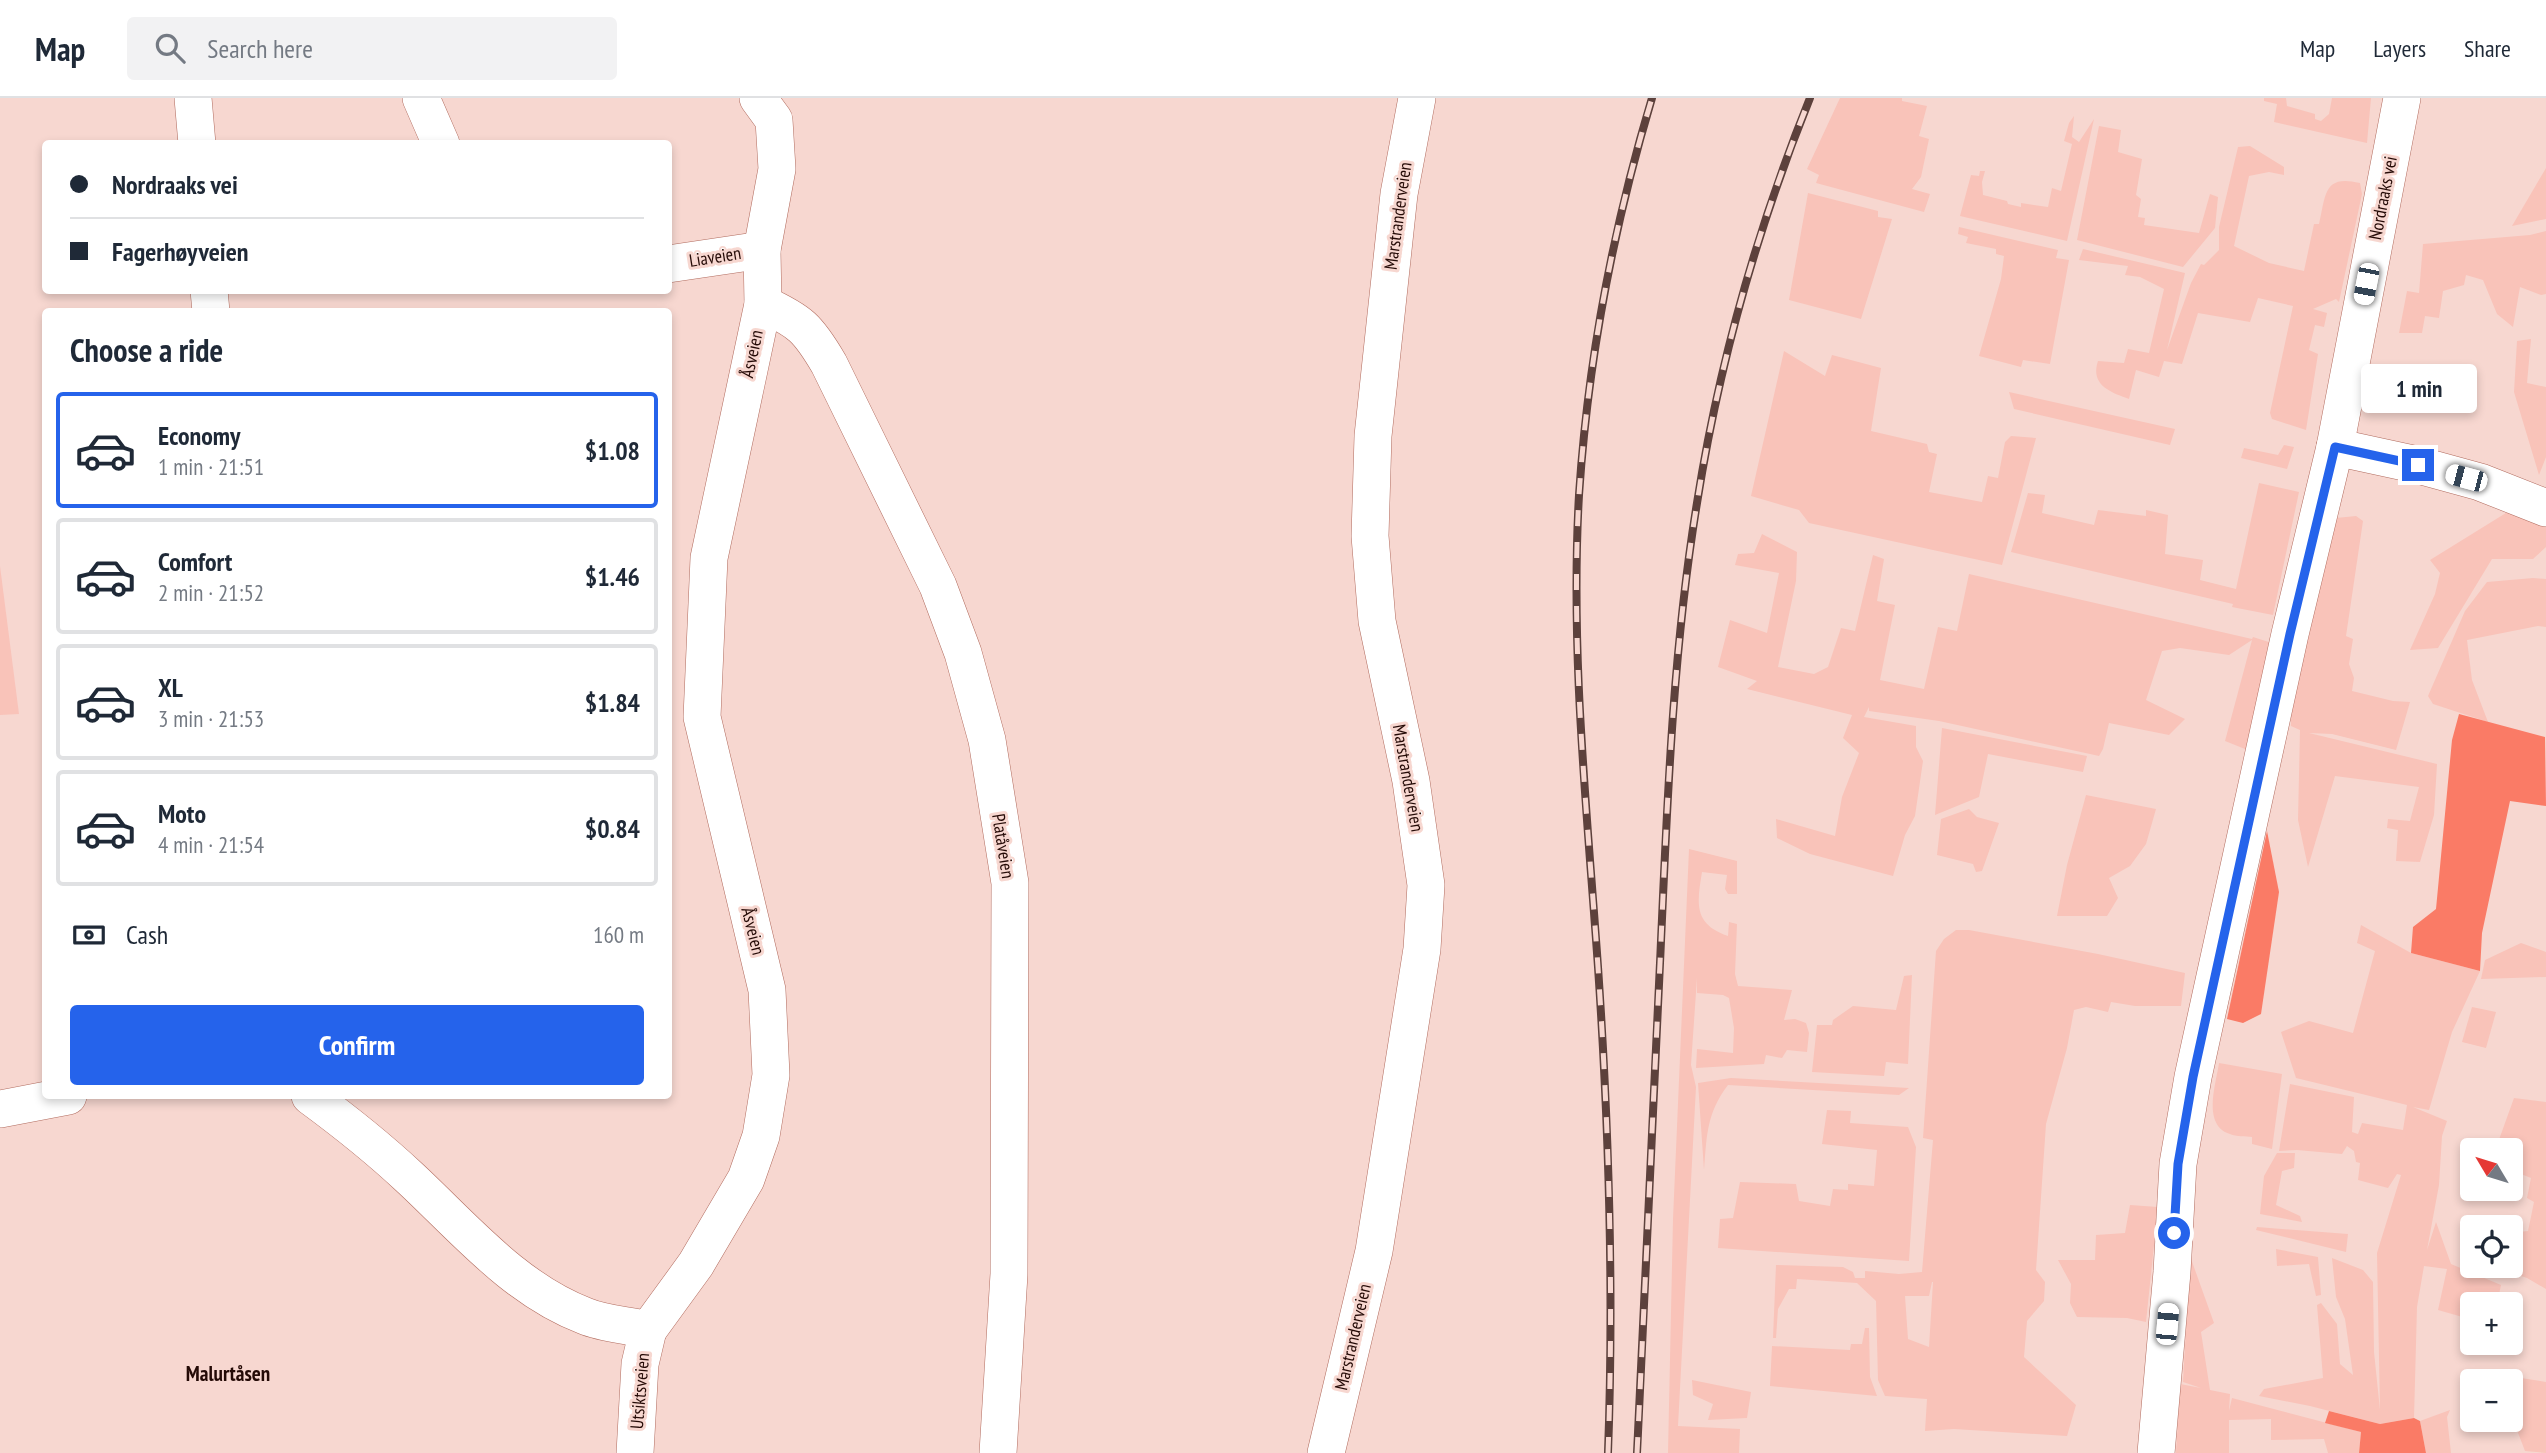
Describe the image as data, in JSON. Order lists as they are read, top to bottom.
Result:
{
  "streets": {
    "street": [
      "Nordraaks vei",
      "Marstranderveien",
      "Liaveien",
      "Åsveien",
      "Platåveien",
      "Utsiktsveien"
    ]
  },
  "crossings": [
    ["Liaveien", "Åsveien"],
    ["Åsveien", "Platåveien"],
    ["Åsveien", "Utsiktsveien"]
  ],
  "districts": ["Malurtåsen"],
  "north": "top left",
  "page": {
    "header": "Map",
    "search": "Search here",
    "nav": ["Map", "Layers", "Share"],
    "banner": ["Nordraaks vei", "Fagerhøyveien"],
    "heading": "Choose a ride",
    "bubble": "1 min",
    "list": [
      {
        "name": "Economy",
        "note": "1 min · 21:51",
        "value": "$1.08"
      },
      {
        "name": "Comfort",
        "note": "2 min · 21:52",
        "value": "$1.46"
      },
      {
        "name": "XL",
        "note": "3 min · 21:53",
        "value": "$1.84"
      },
      {
        "name": "Moto",
        "note": "4 min · 21:54",
        "value": "$0.84"
      }
    ],
    "pay": ["Cash", "160 m"],
    "buttons": "Confirm",
    "map_buttons": ["+", "−"]
  }
}
